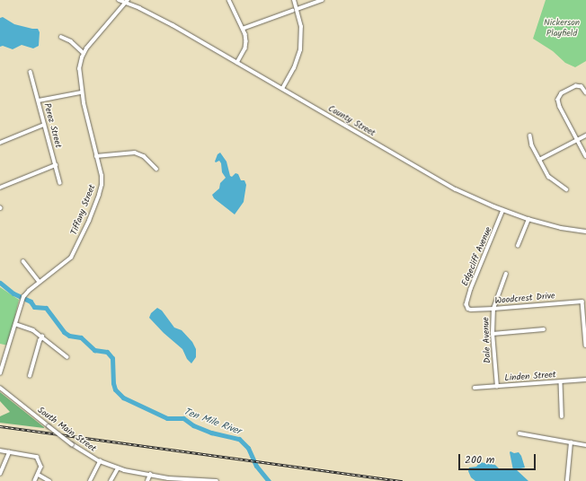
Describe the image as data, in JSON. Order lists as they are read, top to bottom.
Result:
{
  "streets": {
    "main road": ["County Street", "South Main Street"],
    "street": [
      "Perez Street",
      "Tiffany Street",
      "Edgecliff Avenue",
      "Woodcrest Drive",
      "Dale Avenue",
      "Linden Street"
    ]
  },
  "crossings": [
    ["County Street", "Tiffany Street"],
    ["County Street", "Edgecliff Avenue"],
    ["Edgecliff Avenue", "Woodcrest Drive"],
    ["Woodcrest Drive", "Dale Avenue"],
    ["Dale Avenue", "Linden Street"]
  ],
  "water": ["Ten Mile River"],
  "parks": ["Nickerson Playfield"],
  "scale_bar": "200 m"
}
